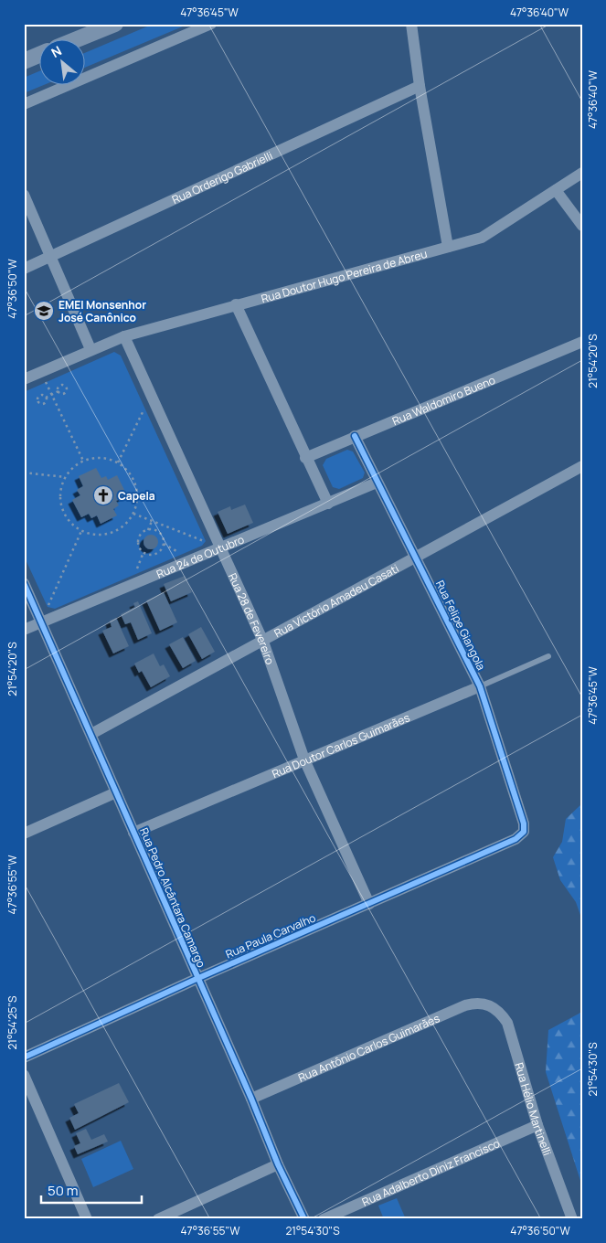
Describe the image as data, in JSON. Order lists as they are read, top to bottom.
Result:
{
  "streets": {
    "street": [
      "Rua Orderigo Gabrielli",
      "Rua Doutor Hugo Pereira de Abreu",
      "Rua Waldomiro Bueno",
      "Rua 24 de Outubro",
      "Rua Victório Amadeu Casati",
      "Rua 28 de Fevereiro",
      "Rua Felipe Giangola",
      "Rua Doutor Carlos Guimarães",
      "Rua Pedro Alcântara Camargo",
      "Rua Paula Carvalho",
      "Rua Antônio Carlos Guimarães",
      "Rua Hélio Martinelli",
      "Rua Adalberto Diniz Francisco"
    ]
  },
  "crossings": [
    ["Rua Doutor Hugo Pereira de Abreu", "Rua 28 de Fevereiro"],
    ["Rua Waldomiro Bueno", "Rua Felipe Giangola"],
    ["Rua 24 de Outubro", "Rua 28 de Fevereiro"],
    ["Rua 24 de Outubro", "Rua Felipe Giangola"],
    ["Rua 24 de Outubro", "Rua Pedro Alcântara Camargo"],
    ["Rua Victório Amadeu Casati", "Rua 28 de Fevereiro"],
    ["Rua Victório Amadeu Casati", "Rua Felipe Giangola"],
    ["Rua Victório Amadeu Casati", "Rua Pedro Alcântara Camargo"],
    ["Rua 28 de Fevereiro", "Rua Doutor Carlos Guimarães"],
    ["Rua 28 de Fevereiro", "Rua Paula Carvalho"],
    ["Rua Felipe Giangola", "Rua Doutor Carlos Guimarães"],
    ["Rua Felipe Giangola", "Rua Paula Carvalho"],
    ["Rua Doutor Carlos Guimarães", "Rua Pedro Alcântara Camargo"],
    ["Rua Pedro Alcântara Camargo", "Rua Paula Carvalho"],
    ["Rua Pedro Alcântara Camargo", "Rua Antônio Carlos Guimarães"],
    ["Rua Antônio Carlos Guimarães", "Rua Hélio Martinelli"],
    ["Rua Hélio Martinelli", "Rua Adalberto Diniz Francisco"]
  ],
  "places": {
    "school or university": ["EMEI Monsenhor José Canônico"],
    "church": ["Capela"]
  },
  "scale_bar": "50 m",
  "north": "top left",
  "coordinates": [
    "47°36'45\"W",
    "47°36'40\"W",
    "47°36'50\"W",
    "21°54'20\"S",
    "47°36'55\"W",
    "21°54'25\"S",
    "21°54'30\"S"
  ]
}
